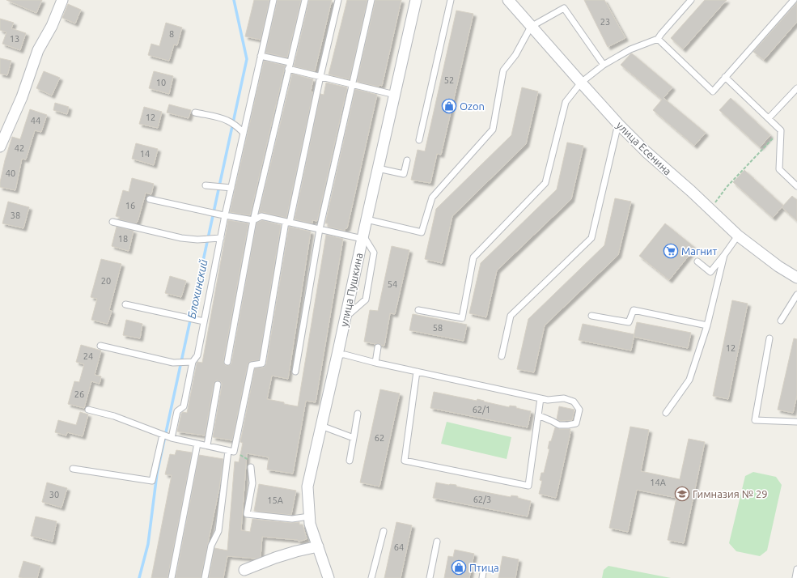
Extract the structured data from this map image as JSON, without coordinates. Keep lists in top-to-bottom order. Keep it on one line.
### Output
{"streets":{"street":["улица Есенина","улица Пушкина"]},"water":["Блохинский"],"places":{"shop":["Ozon","Птица"],"supermarket":["Магнит"],"school or university":["Гимназия № 29"]},"house_numbers":["23","8","13","52","10","12","44","42","14","40","16","38","18","20","54","58","12","24","26","62/1","62","14А","30","62/3","15А","64"]}
